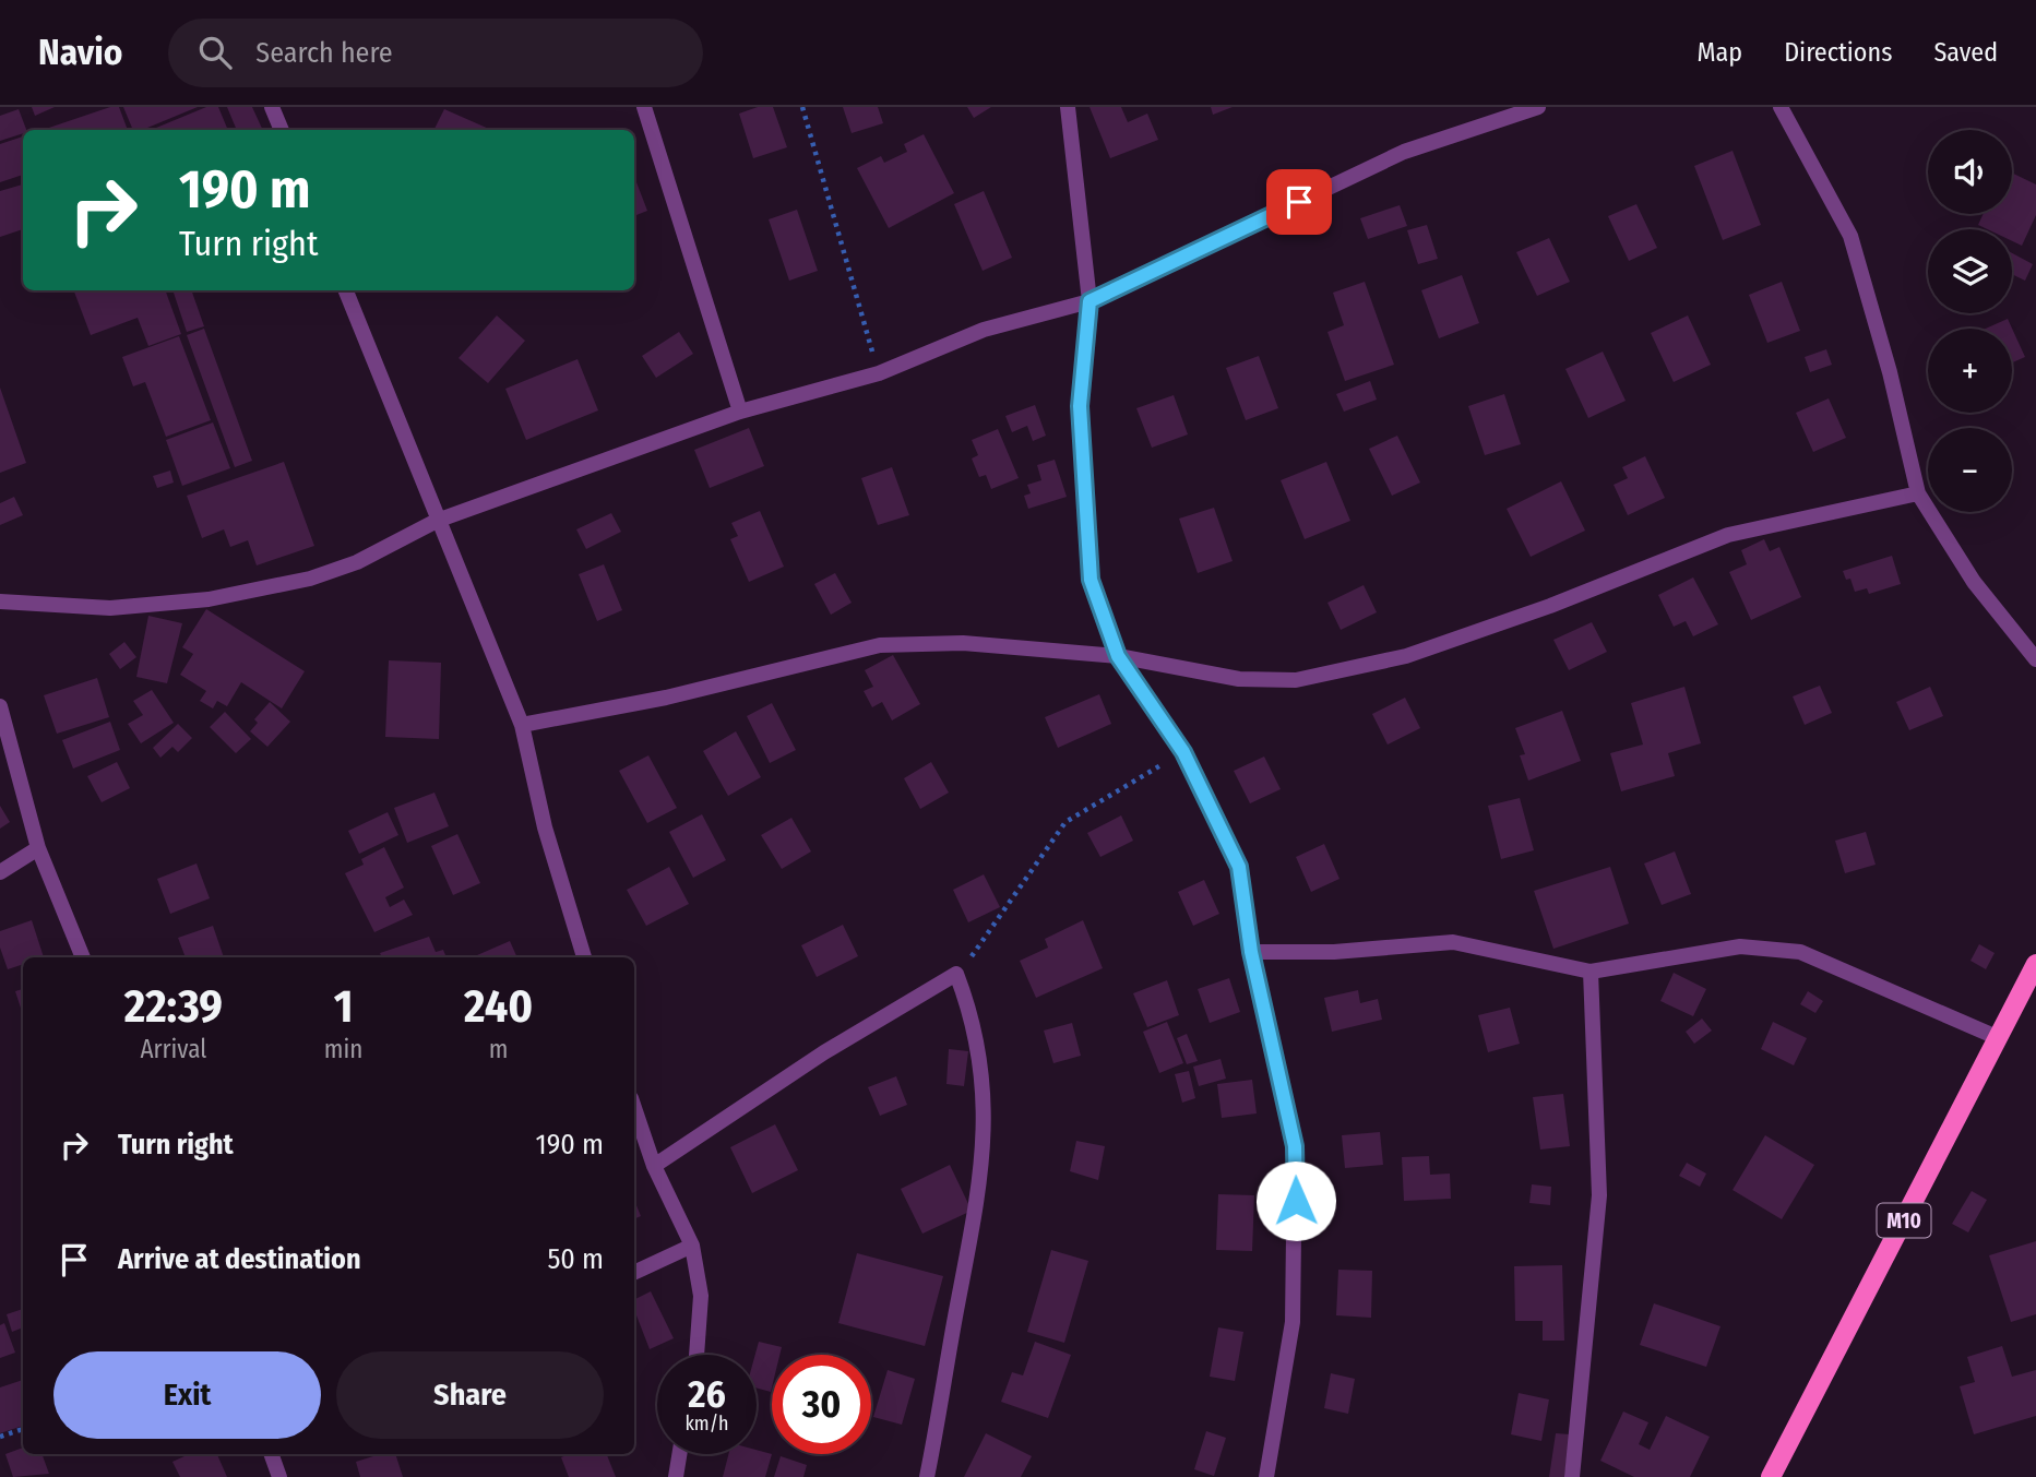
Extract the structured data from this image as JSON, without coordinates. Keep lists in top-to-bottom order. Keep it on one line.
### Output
{"streets":{"main road":["M10"]},"page":{"header":"Navio","search":"Search here","nav":["Map","Directions","Saved"],"map_buttons":["+","−"],"turn":["190 m","Turn right"],"eta":["22:39","Arrival","1","min","240","m"],"list":[{"name":"Turn right","value":"190 m"},{"name":"Arrive at destination","value":"50 m"}],"buttons":["Exit","Share"],"speed":"26 km/h","limit":"30"}}
